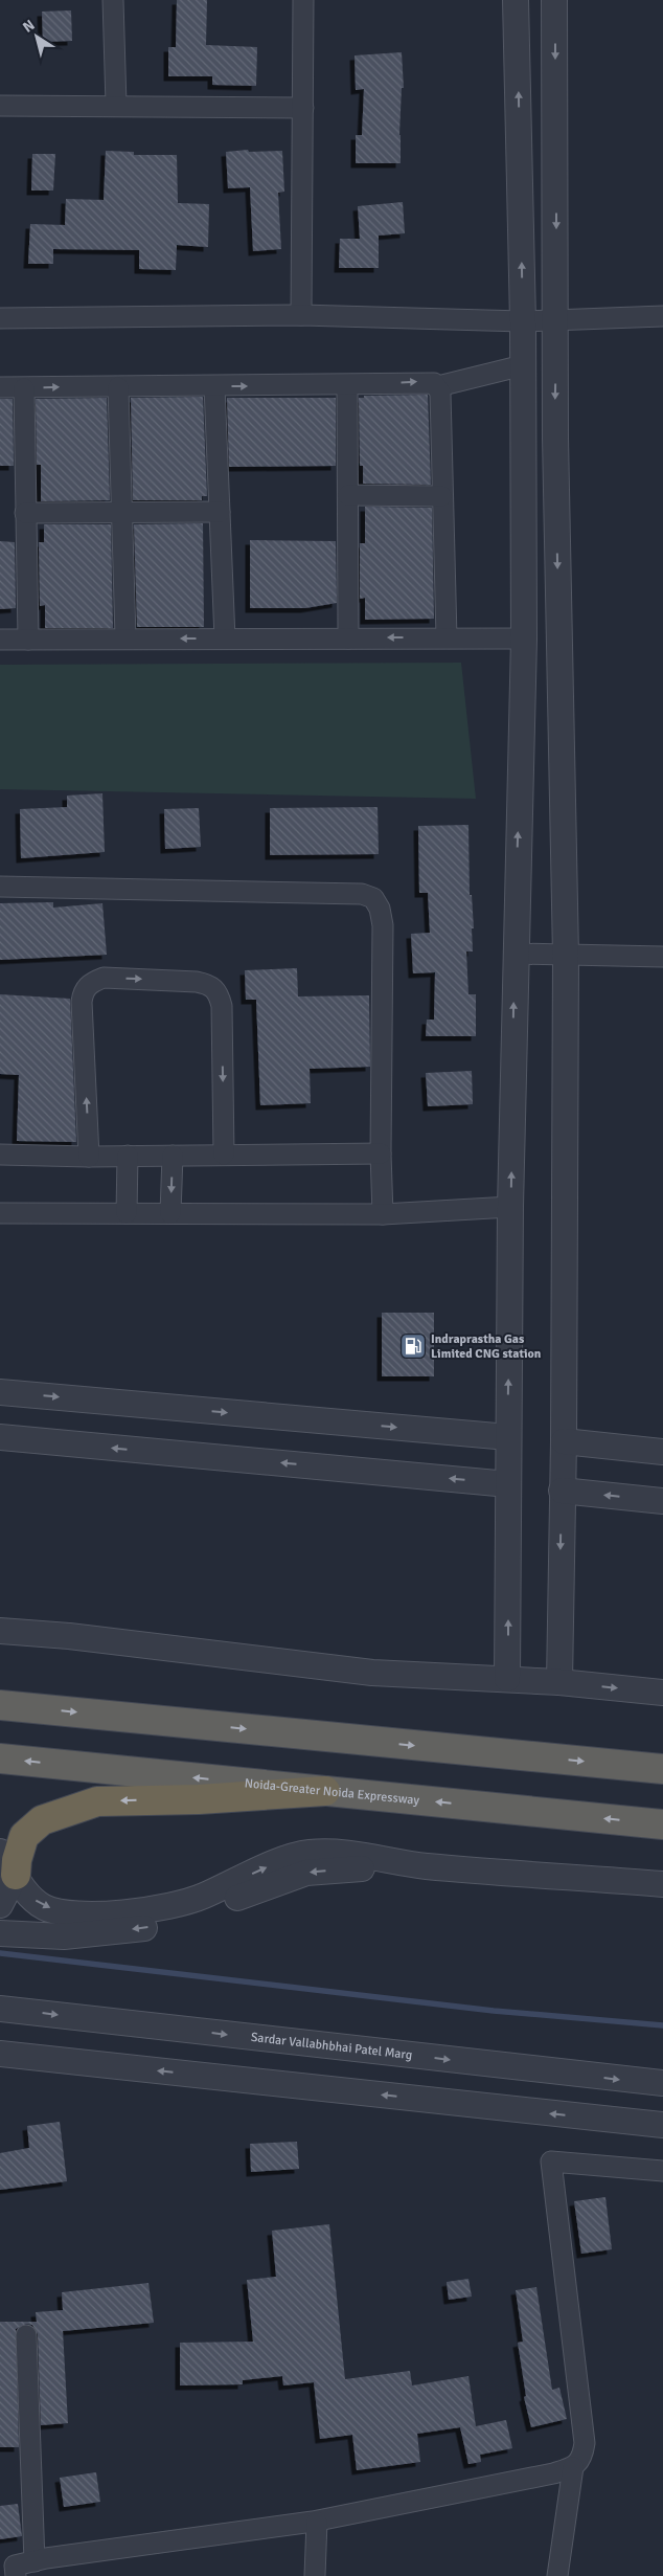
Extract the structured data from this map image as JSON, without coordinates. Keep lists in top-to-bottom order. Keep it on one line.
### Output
{"streets":{"highway":["Noida-Greater Noida Expressway"],"street":["Sardar Vallabhbhai Patel Marg"]},"places":{"fuel station":["Indraprastha Gas Limited CNG station"]},"north":"top left"}
